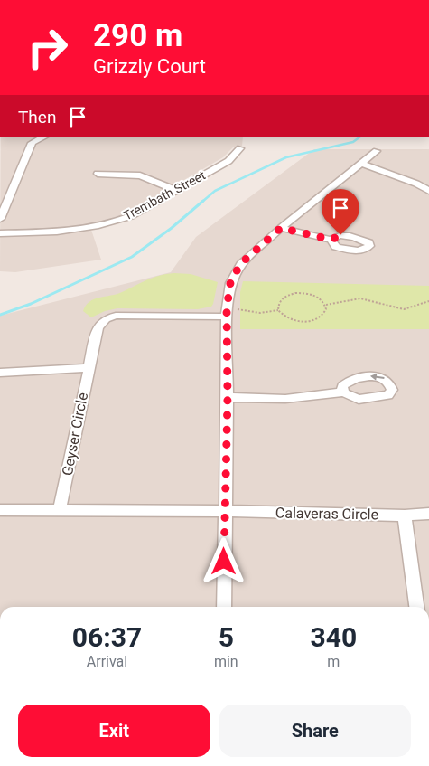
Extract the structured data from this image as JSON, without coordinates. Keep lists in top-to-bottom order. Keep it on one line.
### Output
{"streets":{"street":["Trembath Street","Geyser Circle","Calaveras Circle"]},"page":{"turn":["290 m","Grizzly Court"],"then":"Then","eta":["06:37","Arrival","5","min","340","m"],"buttons":["Exit","Share"]}}
